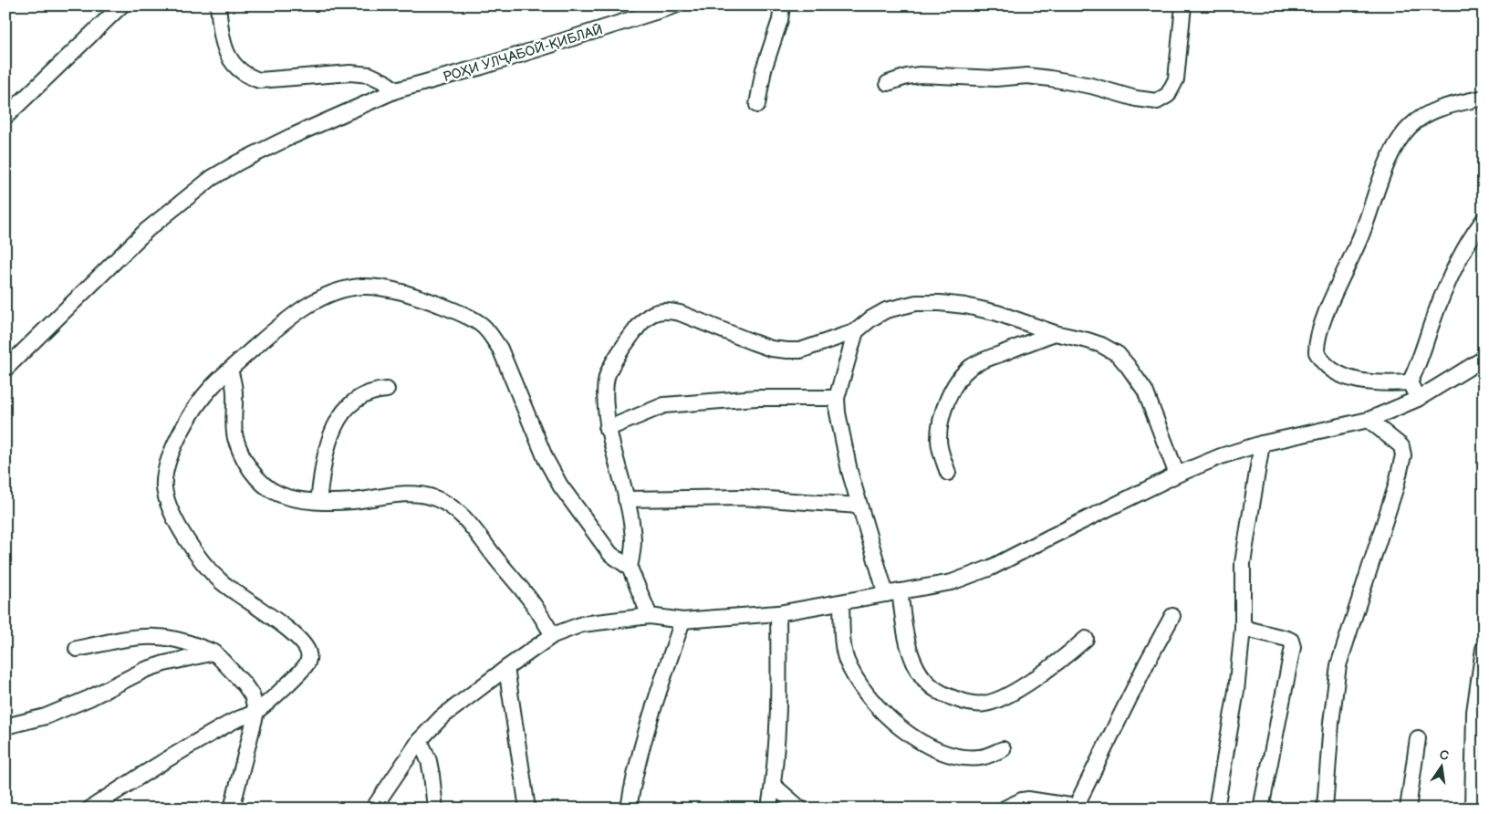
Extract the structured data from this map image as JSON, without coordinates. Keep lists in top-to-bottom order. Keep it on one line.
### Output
{"streets":{"street":["РОҲИ УЛҶАБОЙ-ҚИБЛАӢ"]},"north":"top"}
